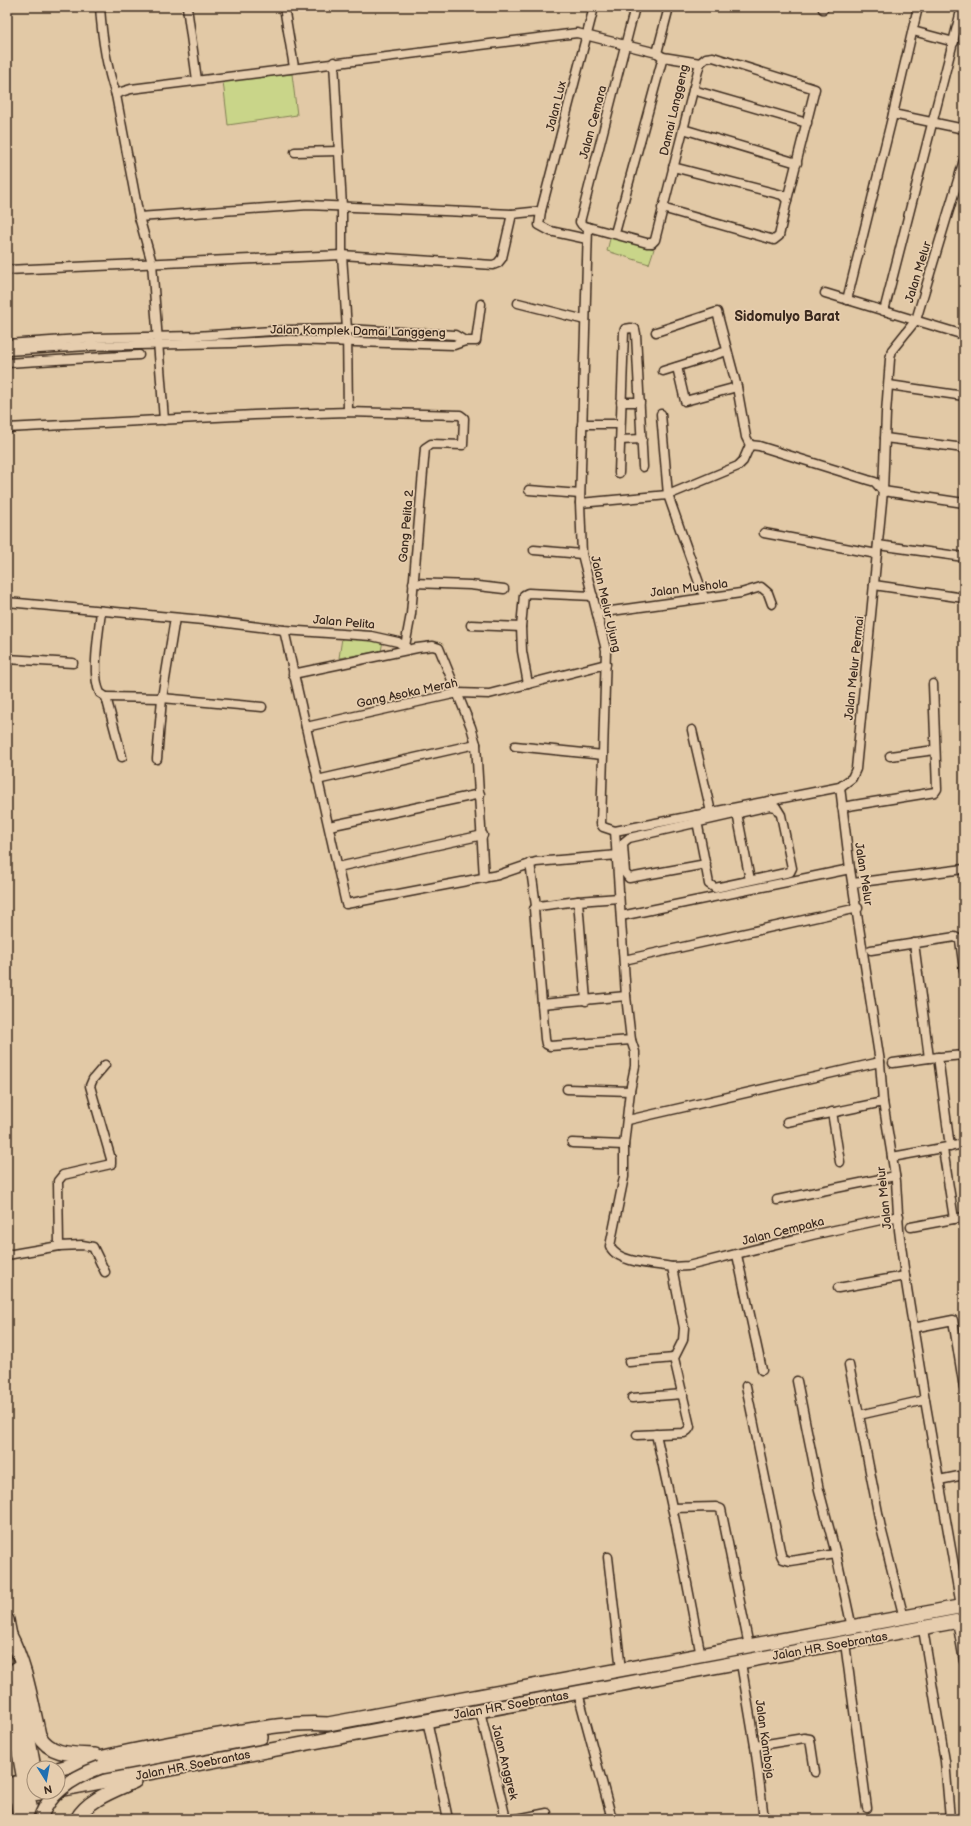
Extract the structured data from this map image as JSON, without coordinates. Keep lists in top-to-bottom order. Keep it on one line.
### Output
{"streets":{"main road":["Jalan HR. Soebrantas"],"street":["Jalan Lux","Damai Langgeng","Jalan Cemara","Jalan Melur","Jalan Komplek Damai Langgeng","Gang Pelita 2","Jalan Mushola","Jalan Melur Ujung","Jalan Pelita","Jalan Melur Permai","Gang Asoka Merah","Jalan Cempaka","Jalan Kamboja","Jalan Anggrek"]},"crossings":[["Damai Langgeng","Jalan Cemara"],["Jalan Cemara","Jalan Melur Ujung"],["Jalan Melur","Jalan Melur Permai"],["Jalan Melur","Jalan Cempaka"],["Jalan Melur","Jalan HR. Soebrantas"],["Gang Pelita 2","Jalan Pelita"],["Jalan Mushola","Jalan Melur Ujung"],["Jalan Melur Ujung","Gang Asoka Merah"],["Jalan Melur Ujung","Jalan Cempaka"],["Jalan Pelita","Gang Asoka Merah"],["Jalan HR. Soebrantas","Jalan Kamboja"],["Jalan HR. Soebrantas","Jalan Anggrek"]],"districts":["Sidomulyo Barat"],"north":"bottom"}
